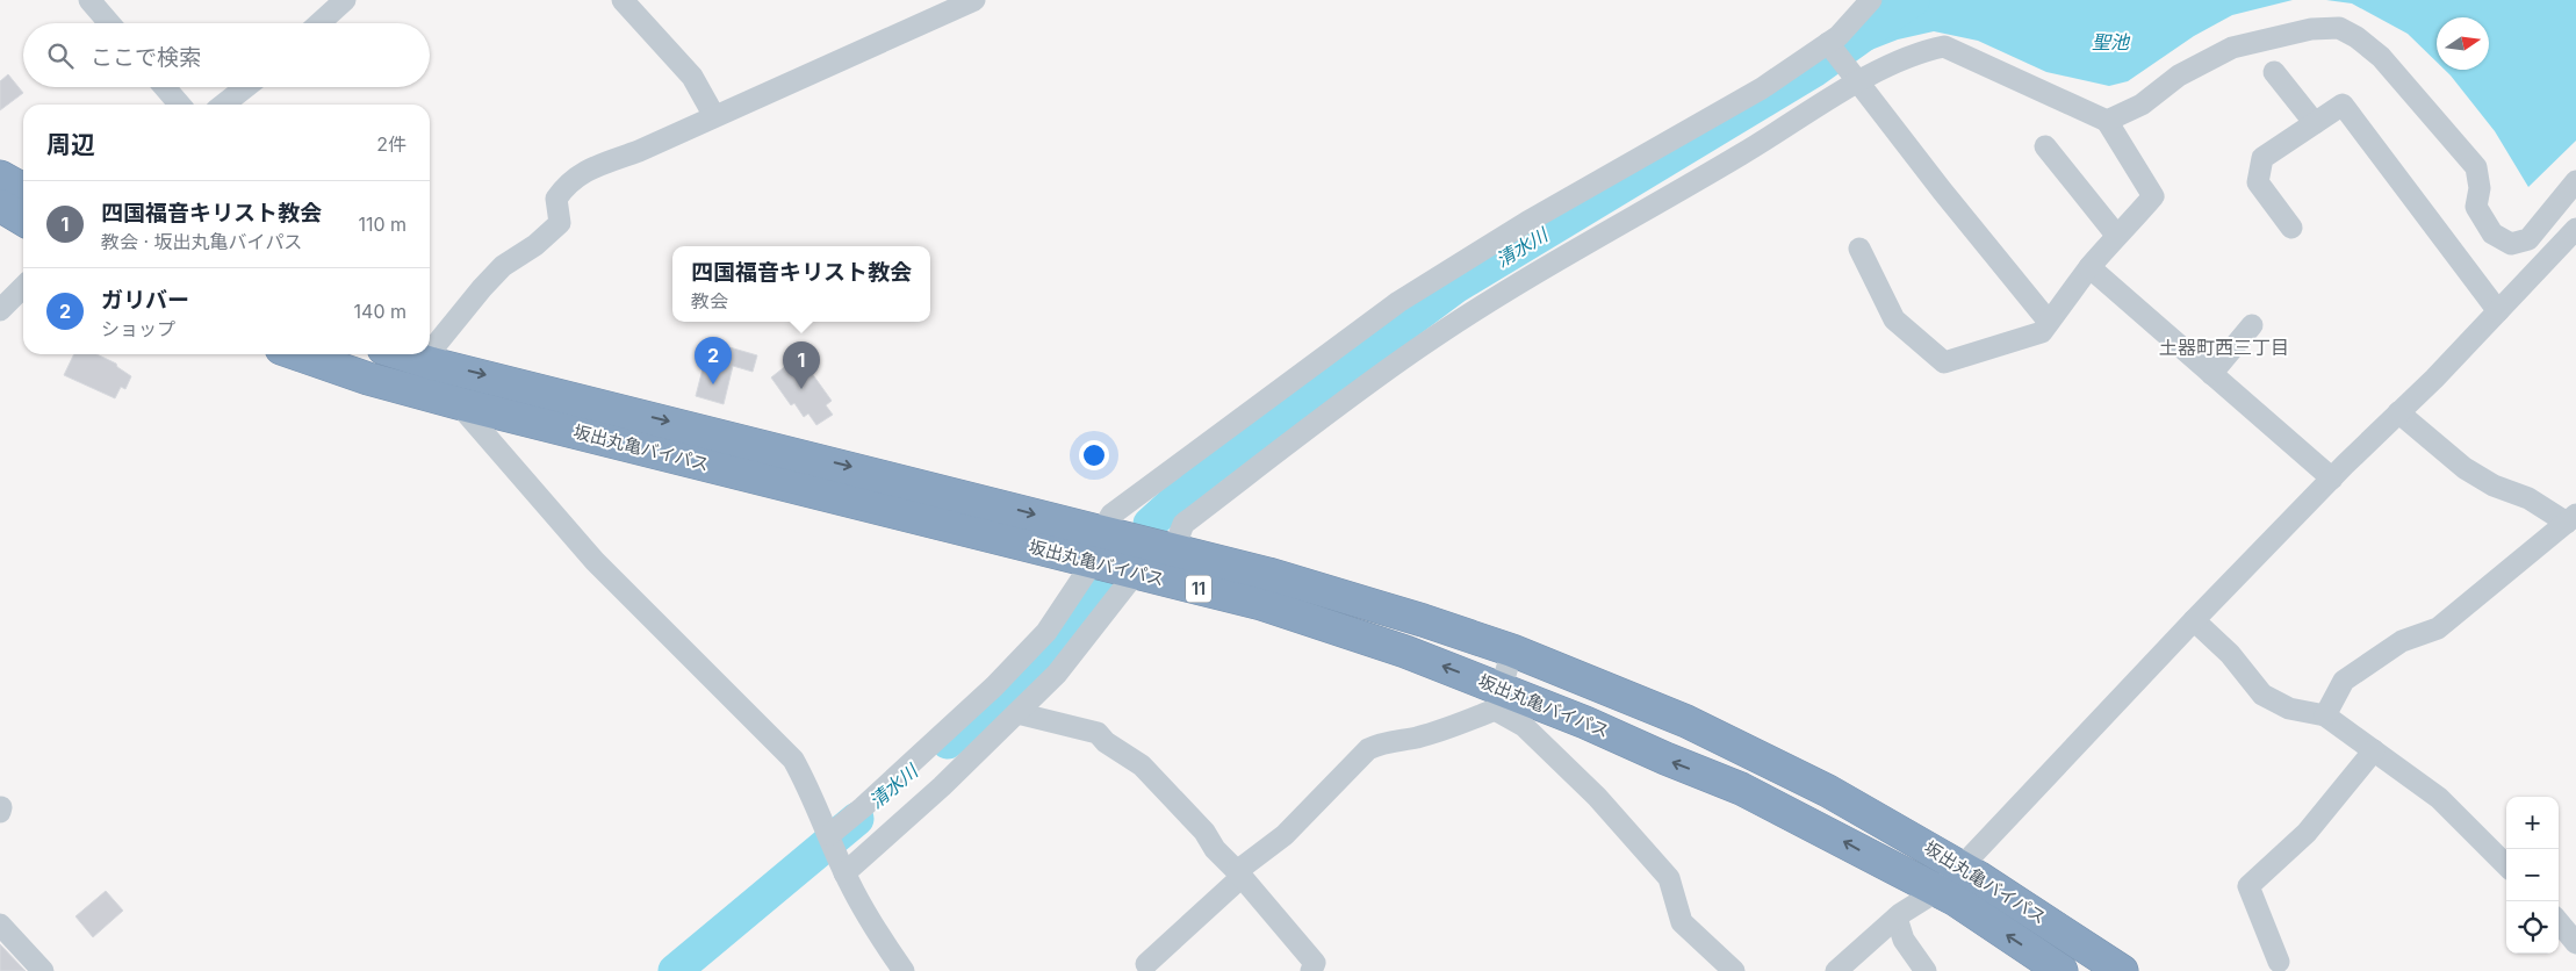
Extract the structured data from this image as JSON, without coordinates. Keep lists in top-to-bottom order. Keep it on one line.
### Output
{"streets":{"highway":["坂出丸亀バイパス","11"]},"districts":["土器町西三丁目"],"water":["聖池","清水川"],"north":"right","page":{"search":"ここで検索","heading":["周辺","2件"],"list":[{"mark":"1","name":"四国福音キリスト教会","note":"教会 · 坂出丸亀バイパス","value":"110 m"},{"mark":"2","name":"ガリバー","note":"ショップ","value":"140 m"}],"popup":["四国福音キリスト教会","教会"],"pins":["2","1"],"map_buttons":["+","−"]}}
